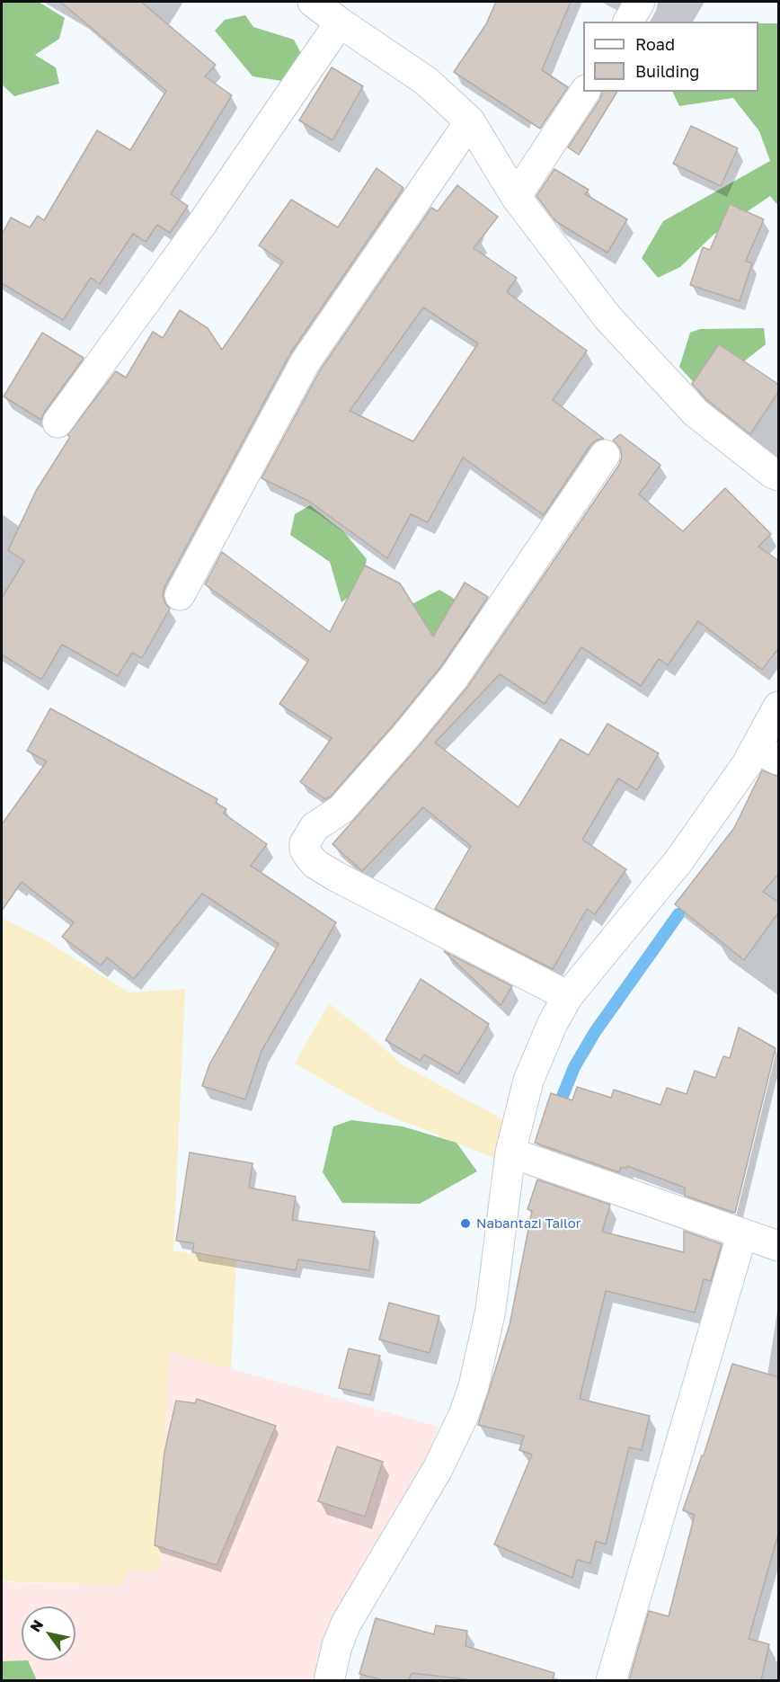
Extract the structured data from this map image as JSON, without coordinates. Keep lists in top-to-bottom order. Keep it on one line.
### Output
{"places":["Nabantazi Tailor"],"legend":["Road","Building"],"north":"top left"}
